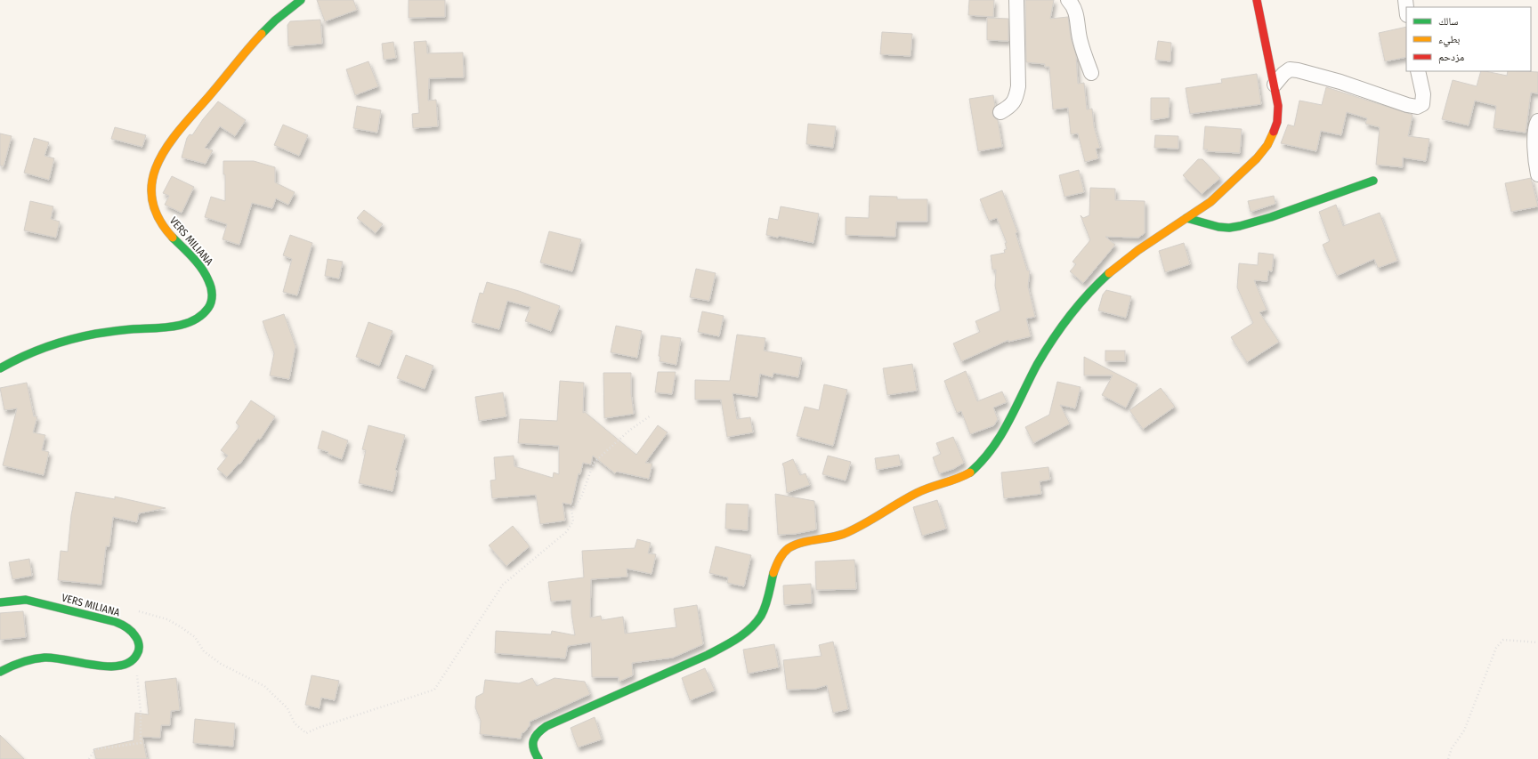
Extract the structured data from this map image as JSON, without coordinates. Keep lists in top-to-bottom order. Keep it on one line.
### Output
{"streets":{"main road":["VERS MILIANA"]},"legend":["سالك","بطيء","مزدحم"]}
